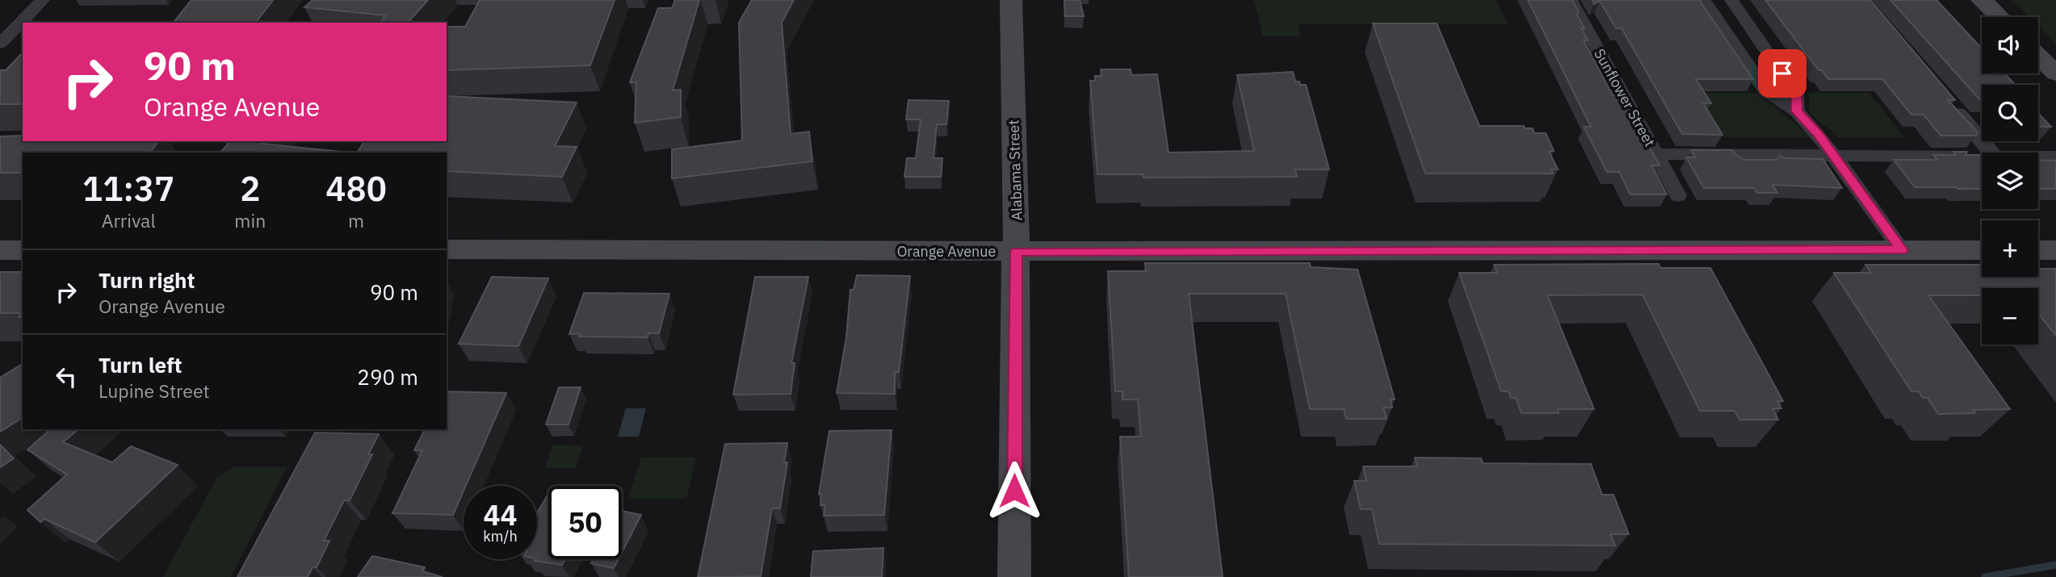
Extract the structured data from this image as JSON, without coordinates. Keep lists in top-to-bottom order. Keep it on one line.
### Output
{"streets":{"street":["Sunflower Street","Alabama Street","Orange Avenue"]},"crossings":[["Alabama Street","Orange Avenue"]],"page":{"map_buttons":["+","−"],"turn":["90 m","Orange Avenue"],"eta":["11:37","Arrival","2","min","480","m"],"list":[{"name":"Turn right","note":"Orange Avenue","value":"90 m"},{"name":"Turn left","note":"Lupine Street","value":"290 m"}],"speed":"44 km/h","limit":"50"}}
